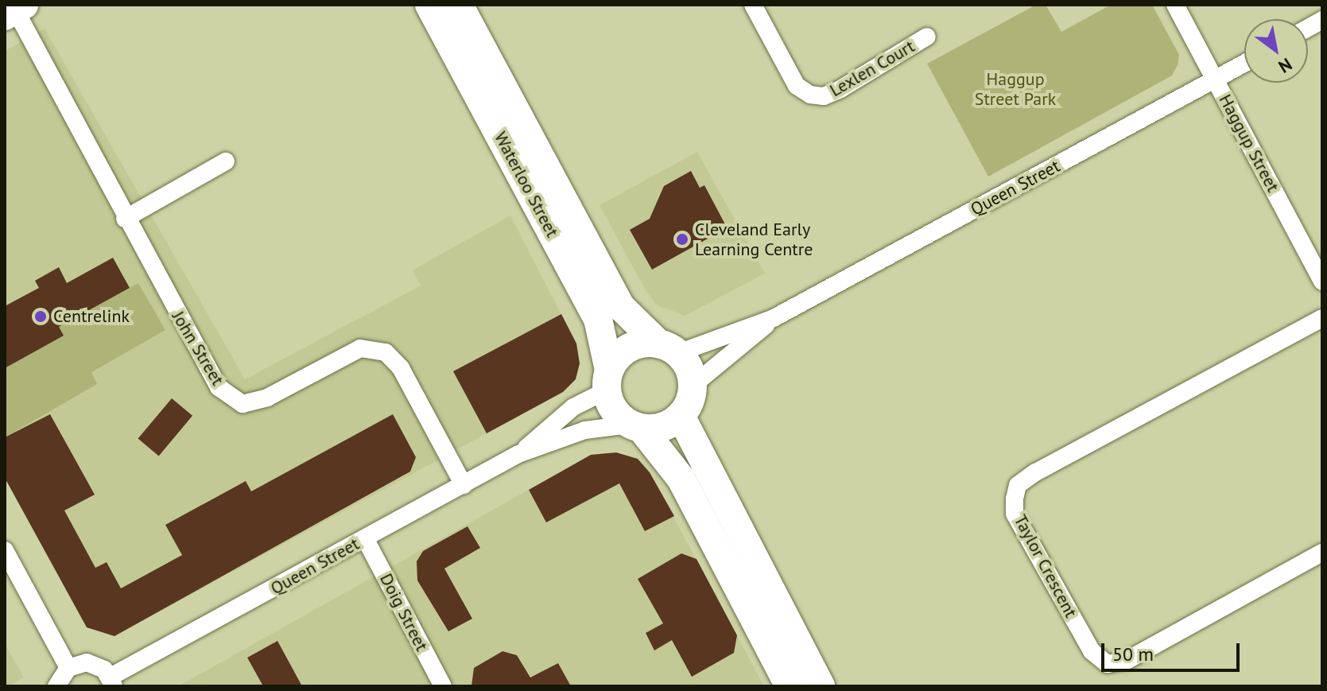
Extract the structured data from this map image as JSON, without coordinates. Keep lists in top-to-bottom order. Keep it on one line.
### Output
{"streets":{"highway":["Waterloo Street"],"street":["Lexlen Court","Haggup Street","Queen Street","John Street","Taylor Crescent","Doig Street"]},"crossings":[["Haggup Street","Queen Street"],["Waterloo Street","Queen Street"],["Queen Street","John Street"],["Queen Street","Doig Street"]],"parks":["Haggup Street Park"],"places":["Cleveland Early Learning Centre","Centrelink"],"scale_bar":"50 m","north":"bottom right"}
